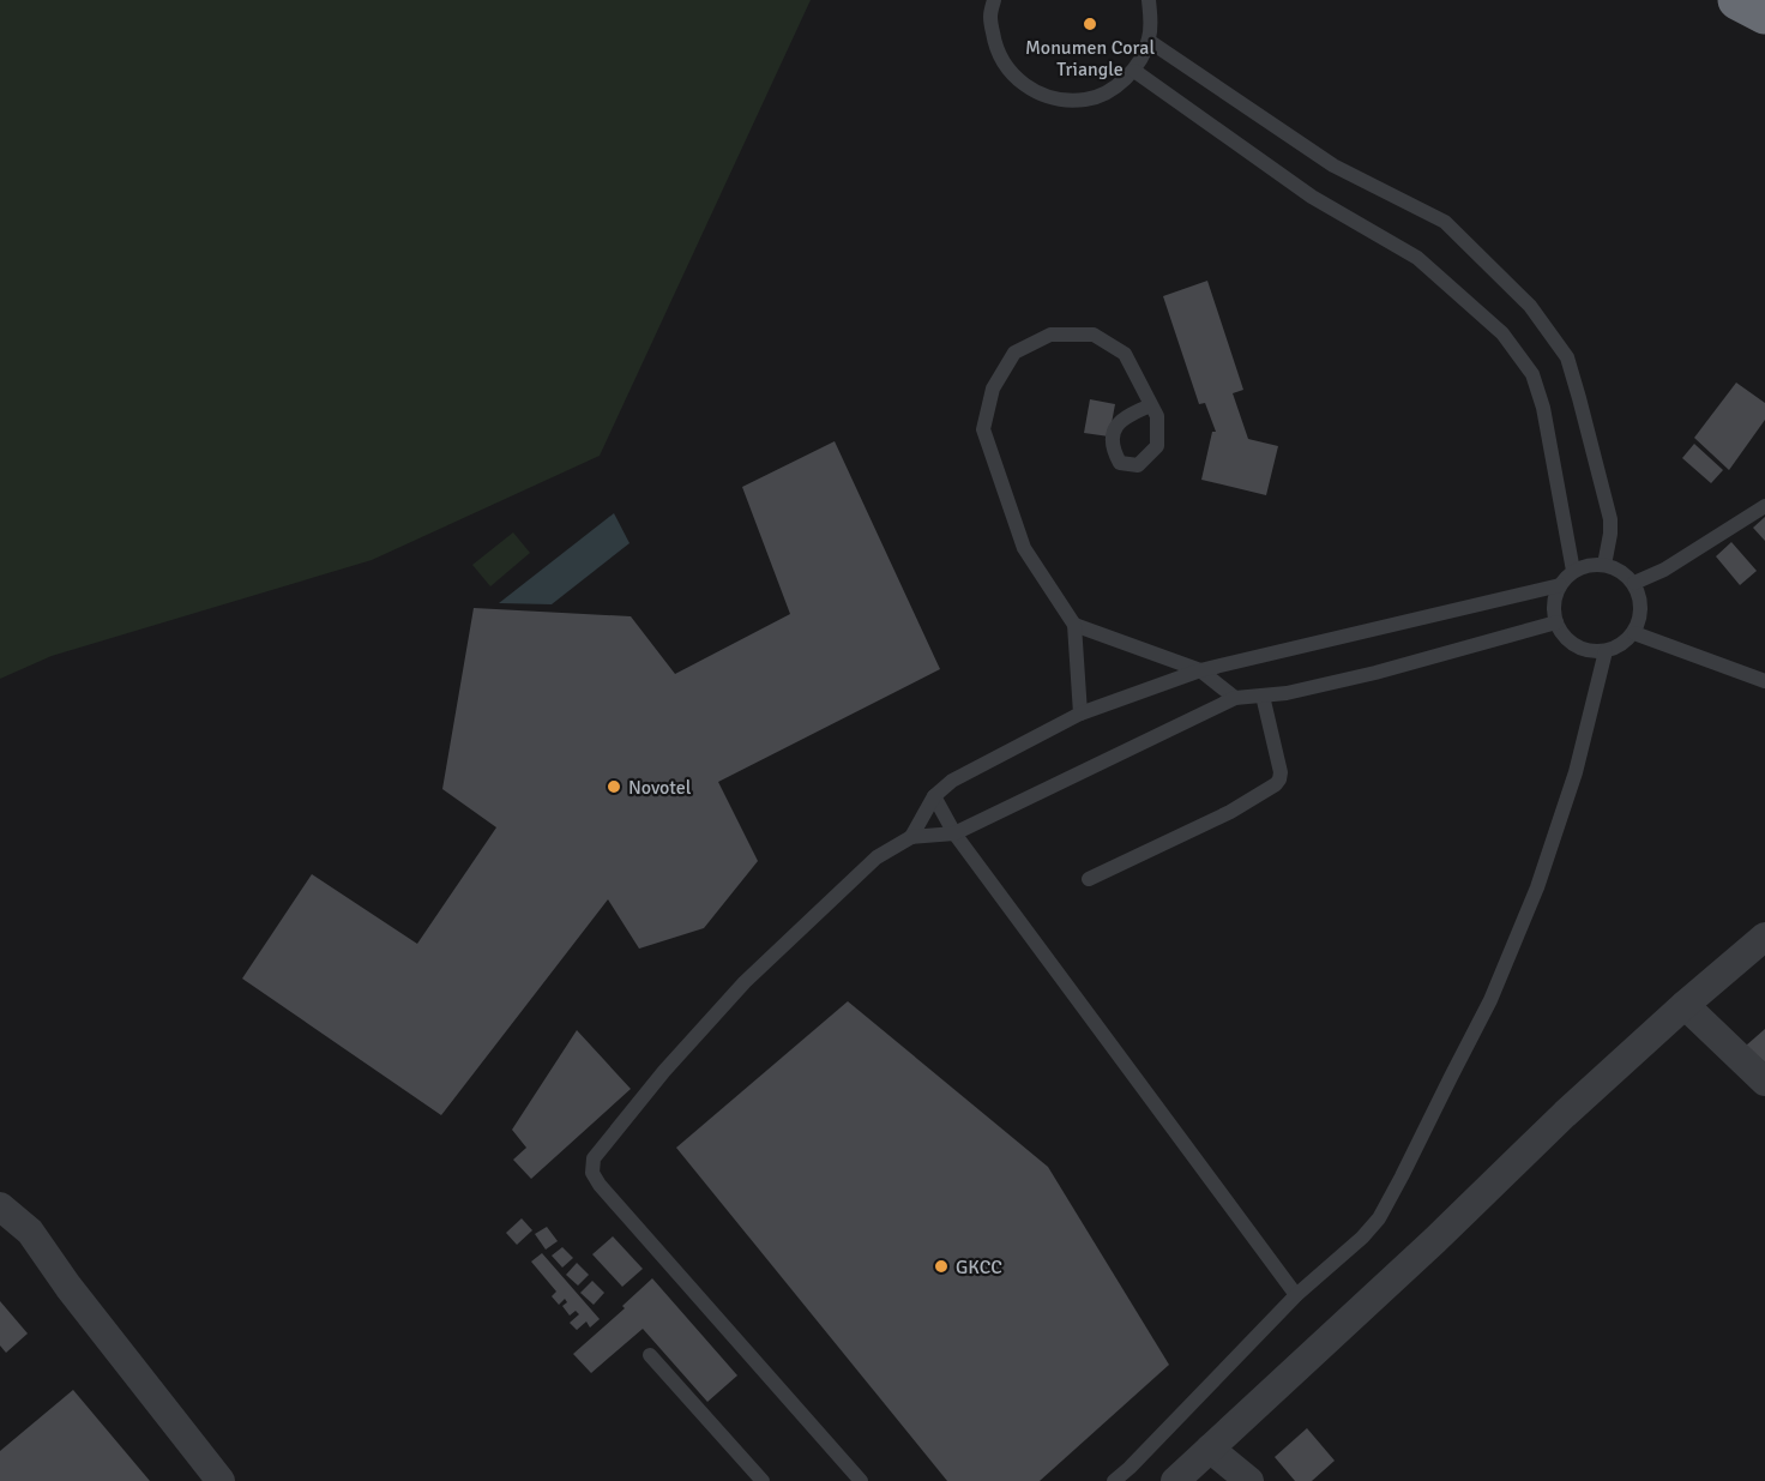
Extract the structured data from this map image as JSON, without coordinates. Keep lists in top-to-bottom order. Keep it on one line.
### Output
{"places":["Monumen Coral Triangle","Novotel","GKCC"]}
